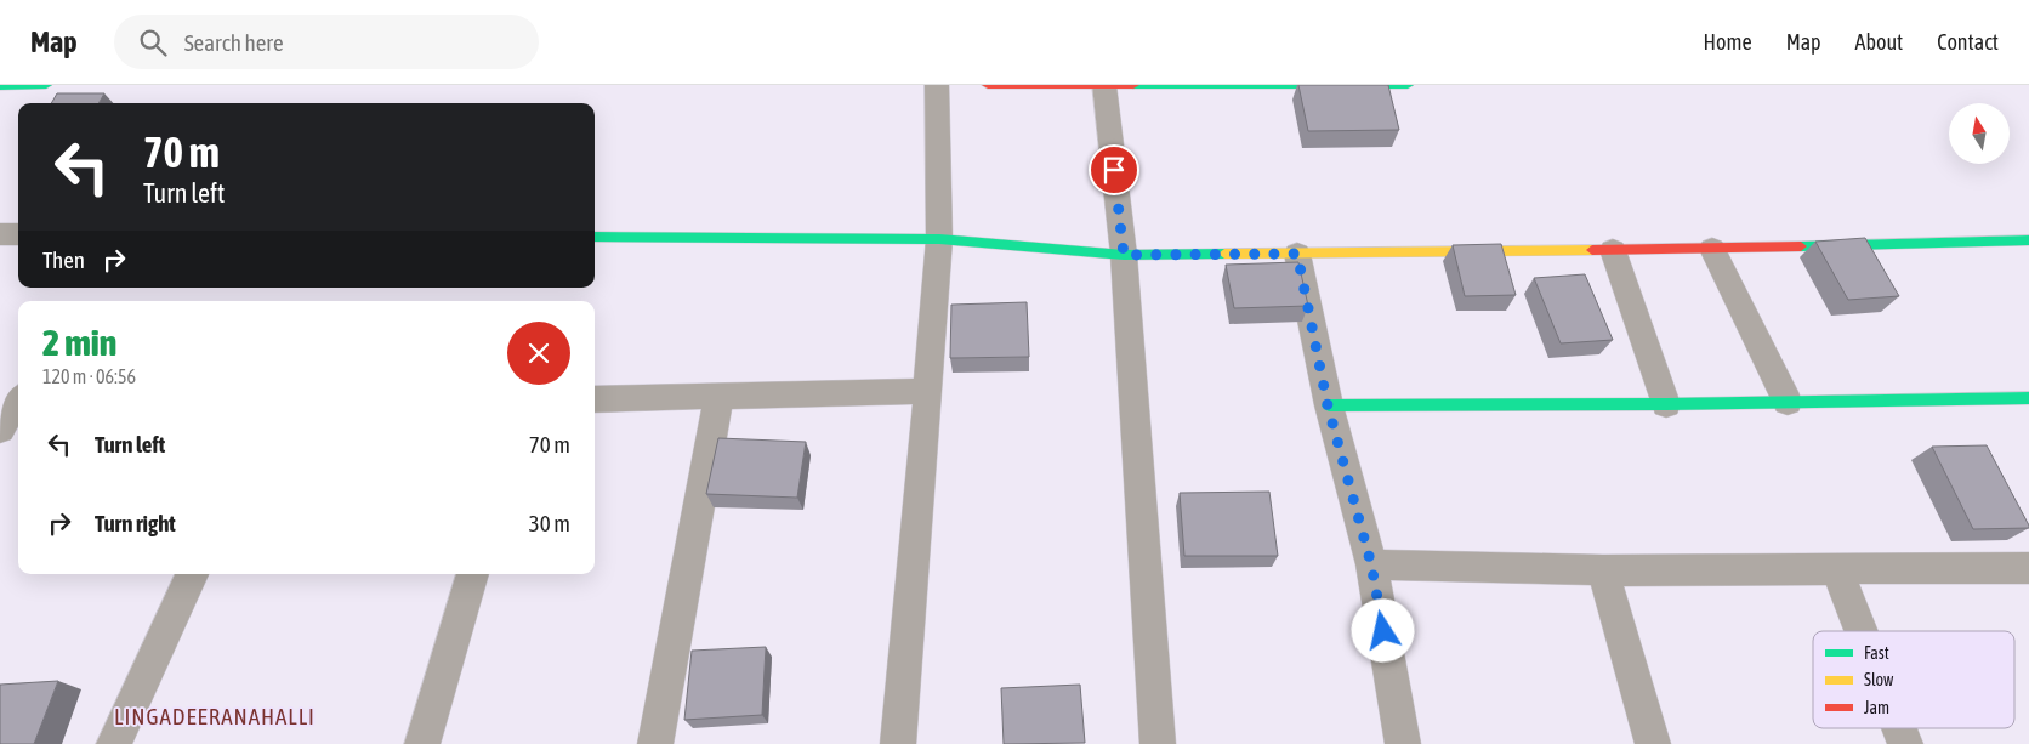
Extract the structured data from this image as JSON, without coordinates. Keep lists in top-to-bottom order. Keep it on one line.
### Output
{"districts":["LINGADEERANAHALLI"],"legend":["Fast","Slow","Jam"],"north":"top","page":{"header":"Map","search":"Search here","nav":["Home","Map","About","Contact"],"turn":["70 m","Turn left"],"then":"Then","heading":["2 min","120 m · 06:56"],"list":[{"name":"Turn left","value":"70 m"},{"name":"Turn right","value":"30 m"}]}}
